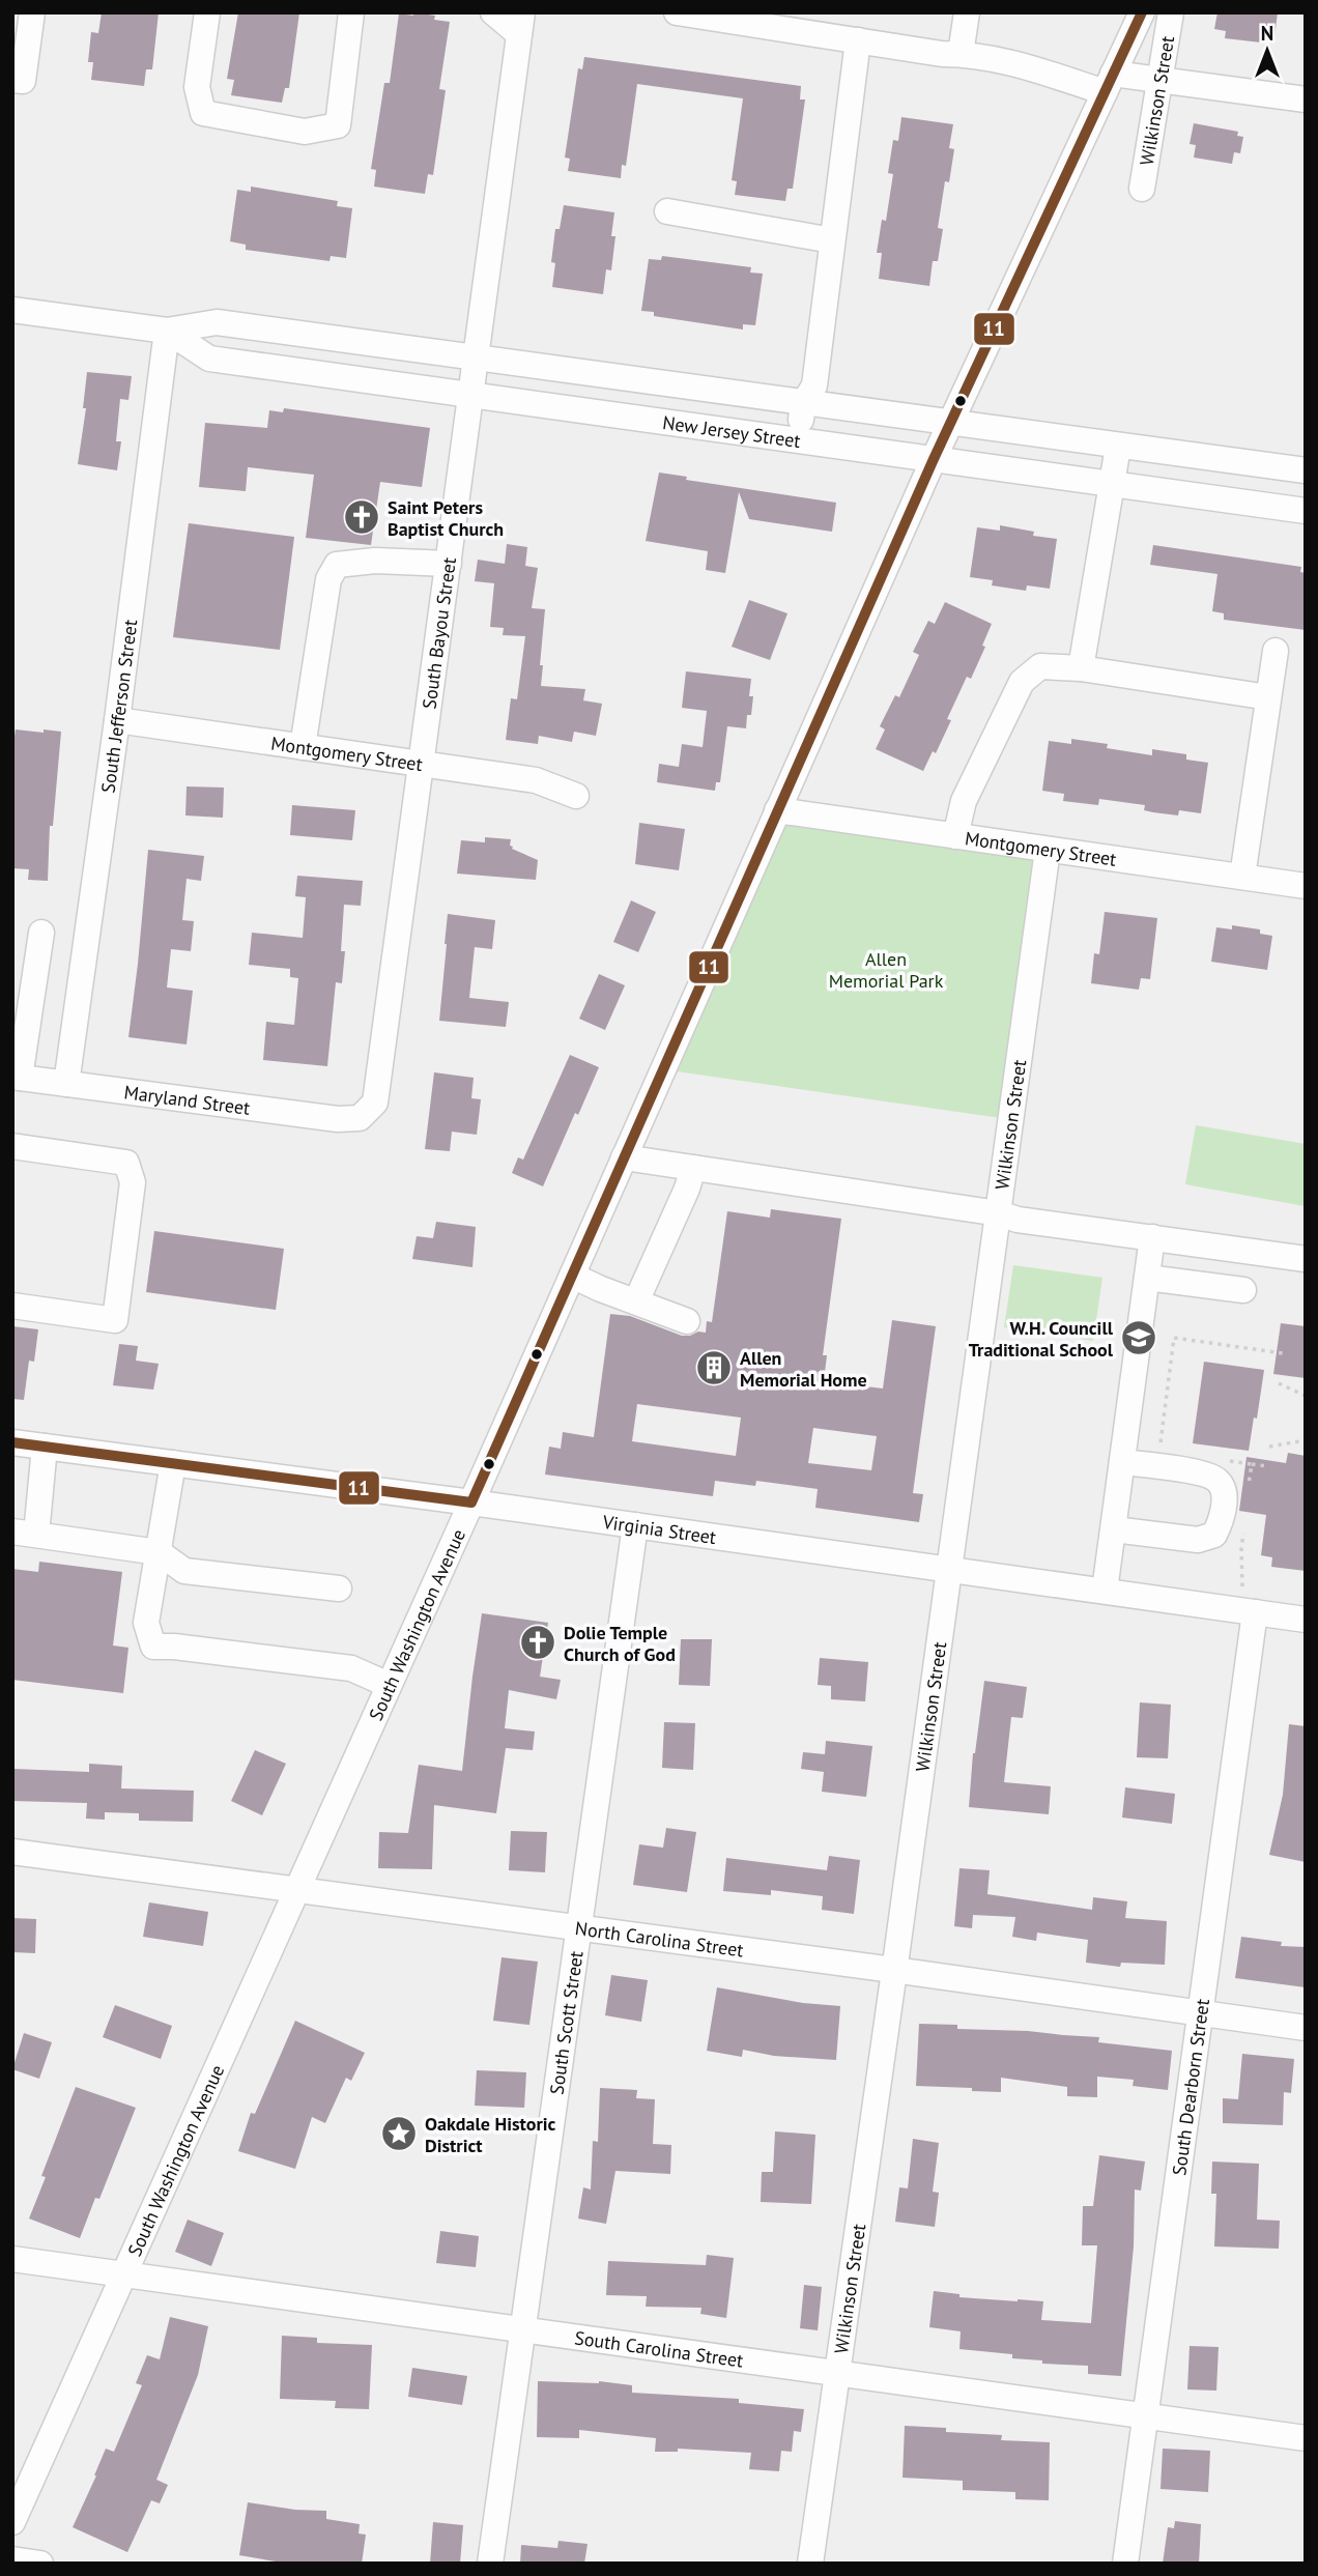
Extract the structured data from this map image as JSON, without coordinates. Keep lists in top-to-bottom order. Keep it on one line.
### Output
{"streets":{"street":["Wilkinson Street","New Jersey Street","South Bayou Street","South Jefferson Street","Montgomery Street","Maryland Street","Virginia Street","South Washington Avenue","North Carolina Street","South Scott Street","South Dearborn Street","South Carolina Street"]},"crossings":[["Wilkinson Street","Montgomery Street"],["Wilkinson Street","Virginia Street"],["Wilkinson Street","North Carolina Street"],["Wilkinson Street","South Carolina Street"],["New Jersey Street","South Bayou Street"],["New Jersey Street","South Jefferson Street"],["New Jersey Street","South Washington Avenue"],["South Bayou Street","Montgomery Street"],["South Bayou Street","Maryland Street"],["South Jefferson Street","Montgomery Street"],["South Jefferson Street","Maryland Street"],["Montgomery Street","South Washington Avenue"],["Virginia Street","South Washington Avenue"],["Virginia Street","South Scott Street"],["Virginia Street","South Dearborn Street"],["South Washington Avenue","North Carolina Street"],["South Washington Avenue","South Carolina Street"],["North Carolina Street","South Scott Street"],["North Carolina Street","South Dearborn Street"],["South Scott Street","South Carolina Street"],["South Dearborn Street","South Carolina Street"]],"parks":["Allen Memorial Park"],"places":{"church":["Saint Peters Baptist Church","Dolie Temple Church of God"],"school or university":["W.H. Councill Traditional School"],"building":["Allen Memorial Home"],"place":["Oakdale Historic District"]},"lines":["transit line 11"],"north":"top"}
